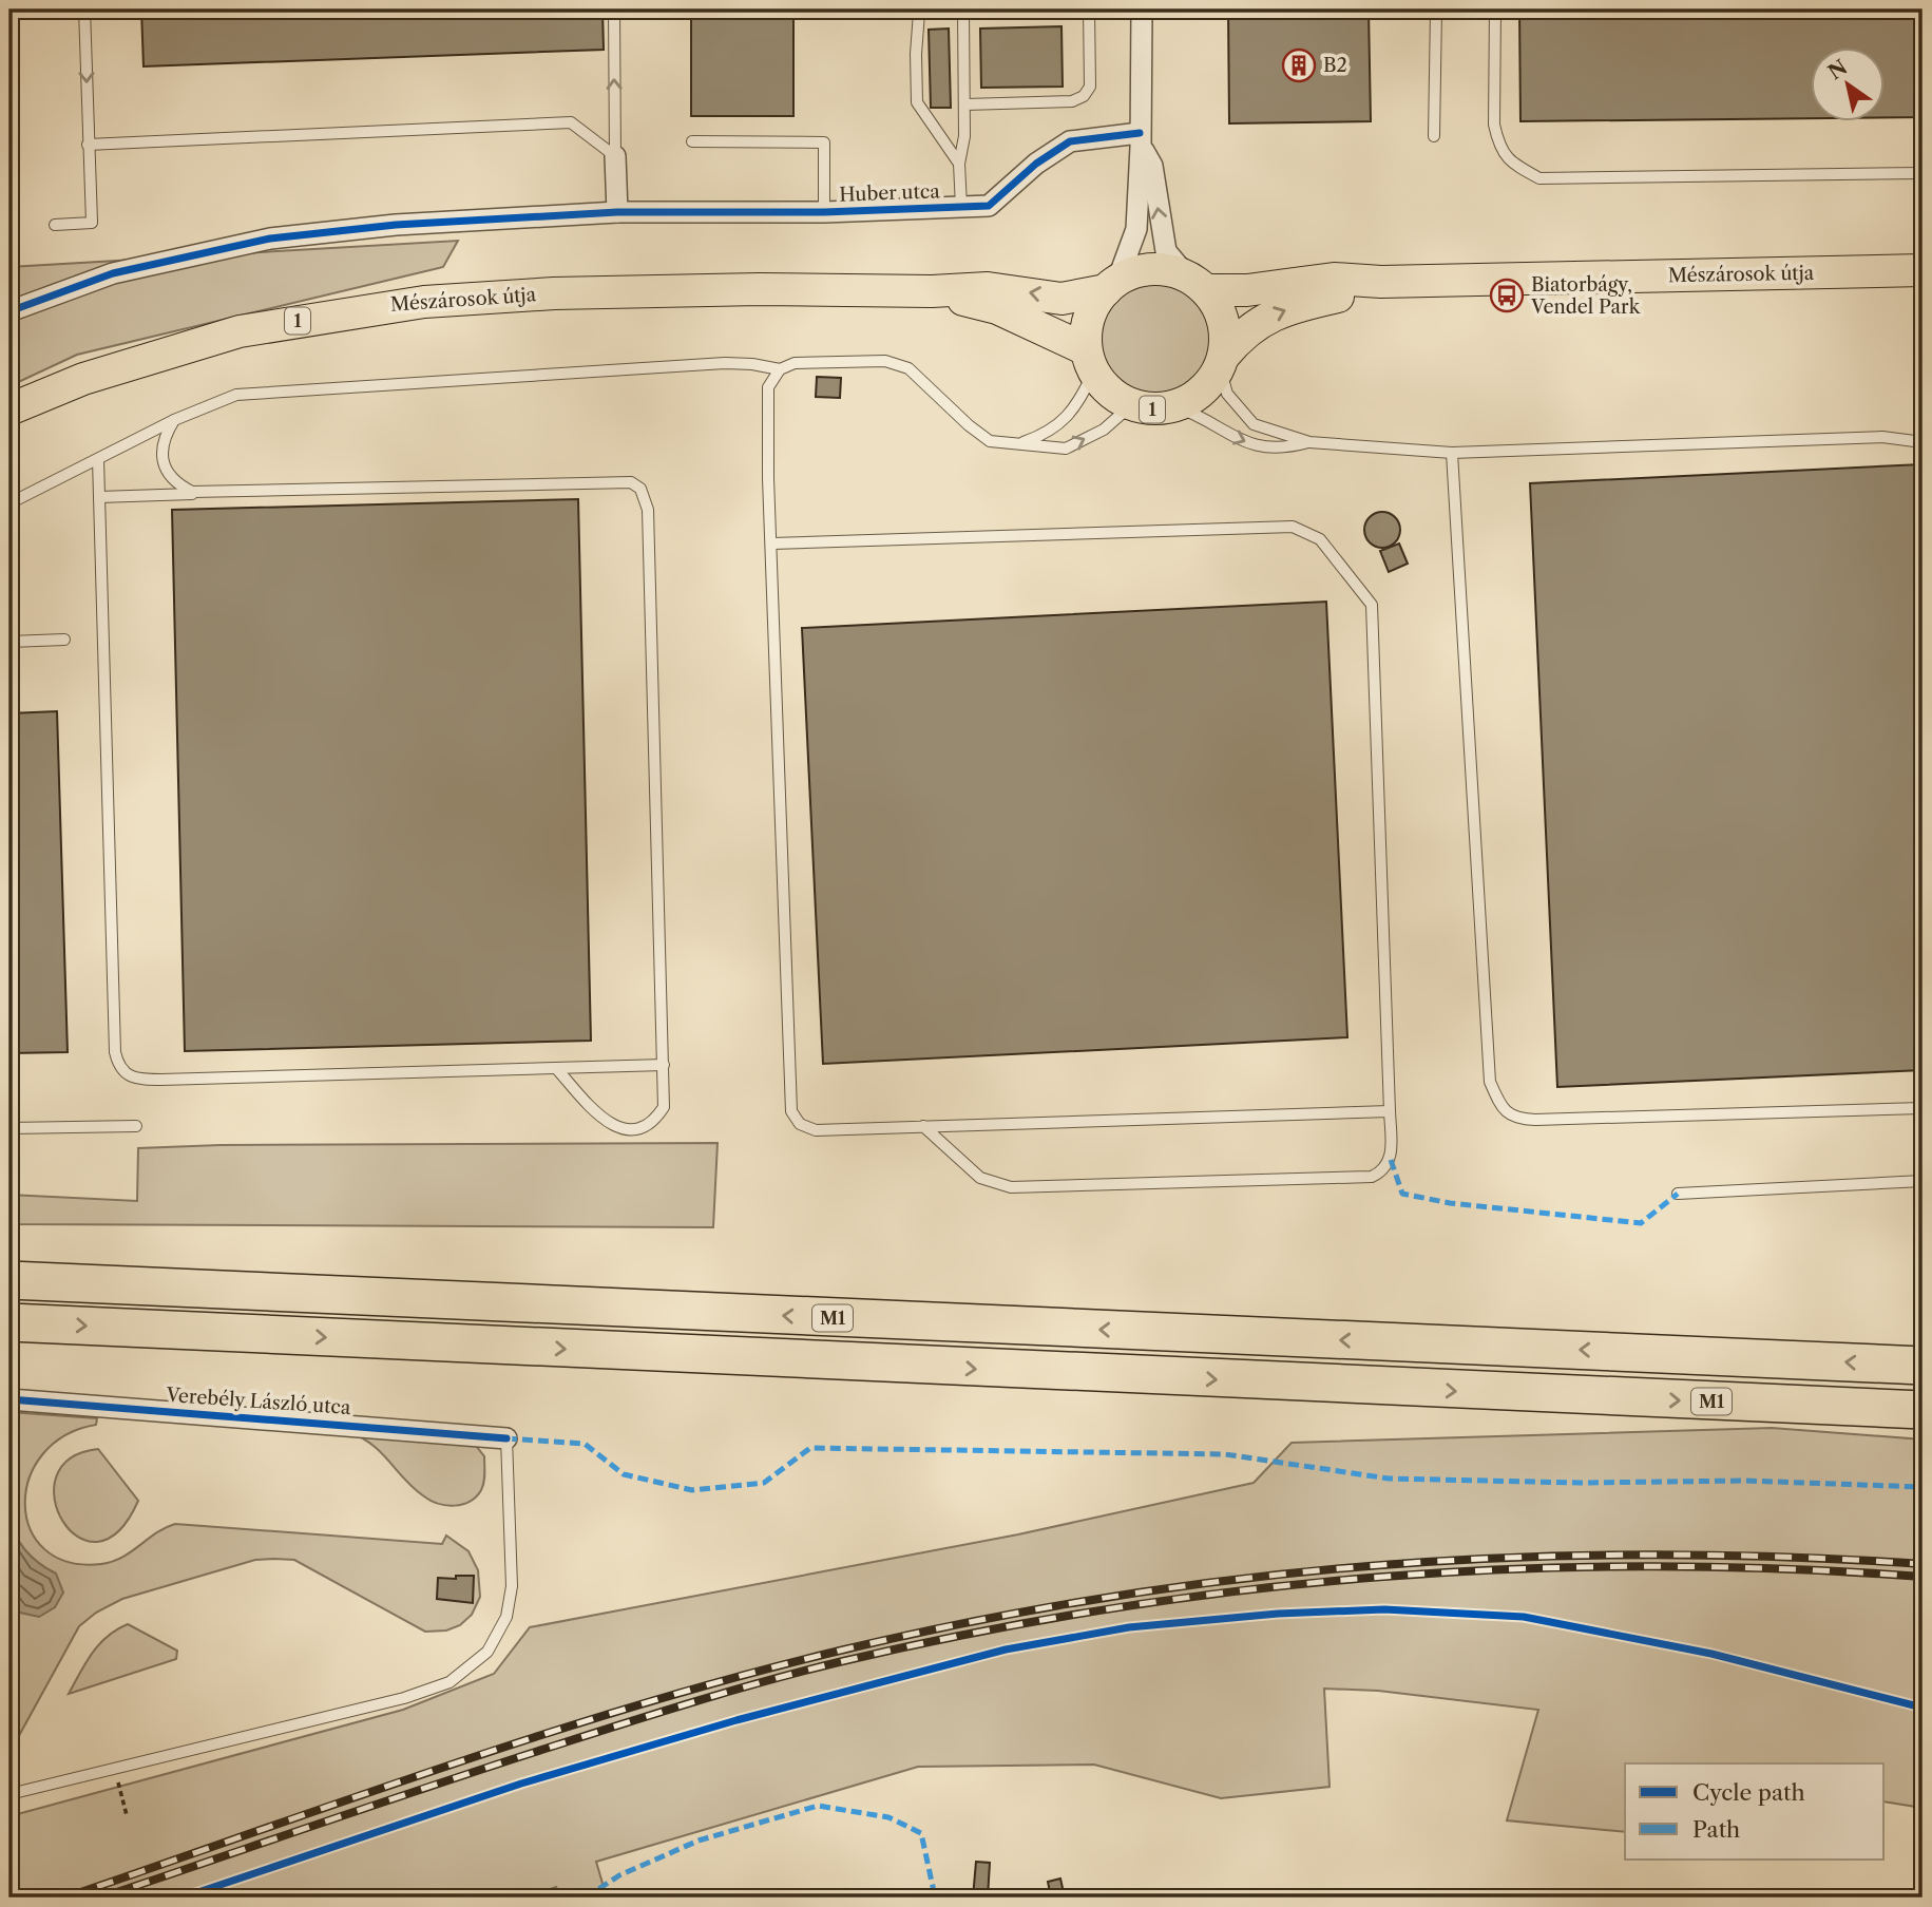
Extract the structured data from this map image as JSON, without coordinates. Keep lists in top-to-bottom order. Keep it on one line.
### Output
{"streets":{"highway":["M1"],"main road":["Mészárosok útja","1"],"street":["Huber utca","Verebély László utca"]},"crossings":[["Mészárosok útja","1"]],"places":{"building":["B2"],"bus stop":["Biatorbágy, Vendel Park"]},"legend":["Cycle path","Path"],"north":"top left"}
